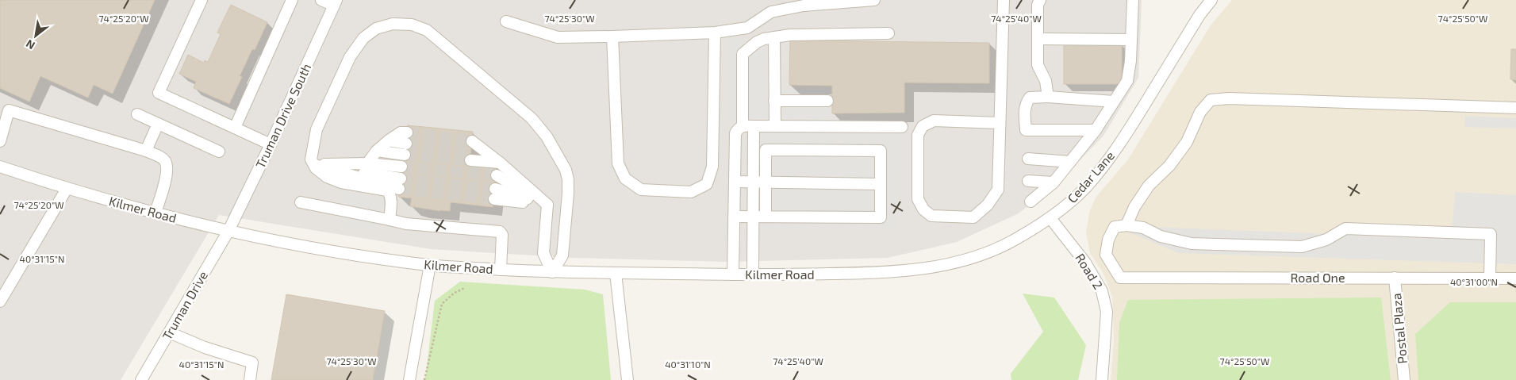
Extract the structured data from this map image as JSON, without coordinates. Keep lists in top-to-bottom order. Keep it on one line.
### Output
{"streets":{"street":["Truman Drive South","Cedar Lane","Kilmer Road","Road 2","Road One","Truman Drive","Postal Plaza"]},"crossings":[["Truman Drive South","Kilmer Road"],["Truman Drive South","Truman Drive"],["Cedar Lane","Kilmer Road"],["Cedar Lane","Road 2"],["Kilmer Road","Truman Drive"],["Road One","Postal Plaza"]],"north":"bottom left","coordinates":["74°25'50\"W","74°25'20\"W","74°25'30\"W","74°25'40\"W","40°31'15\"N","40°31'00\"N","40°31'10\"N"]}
